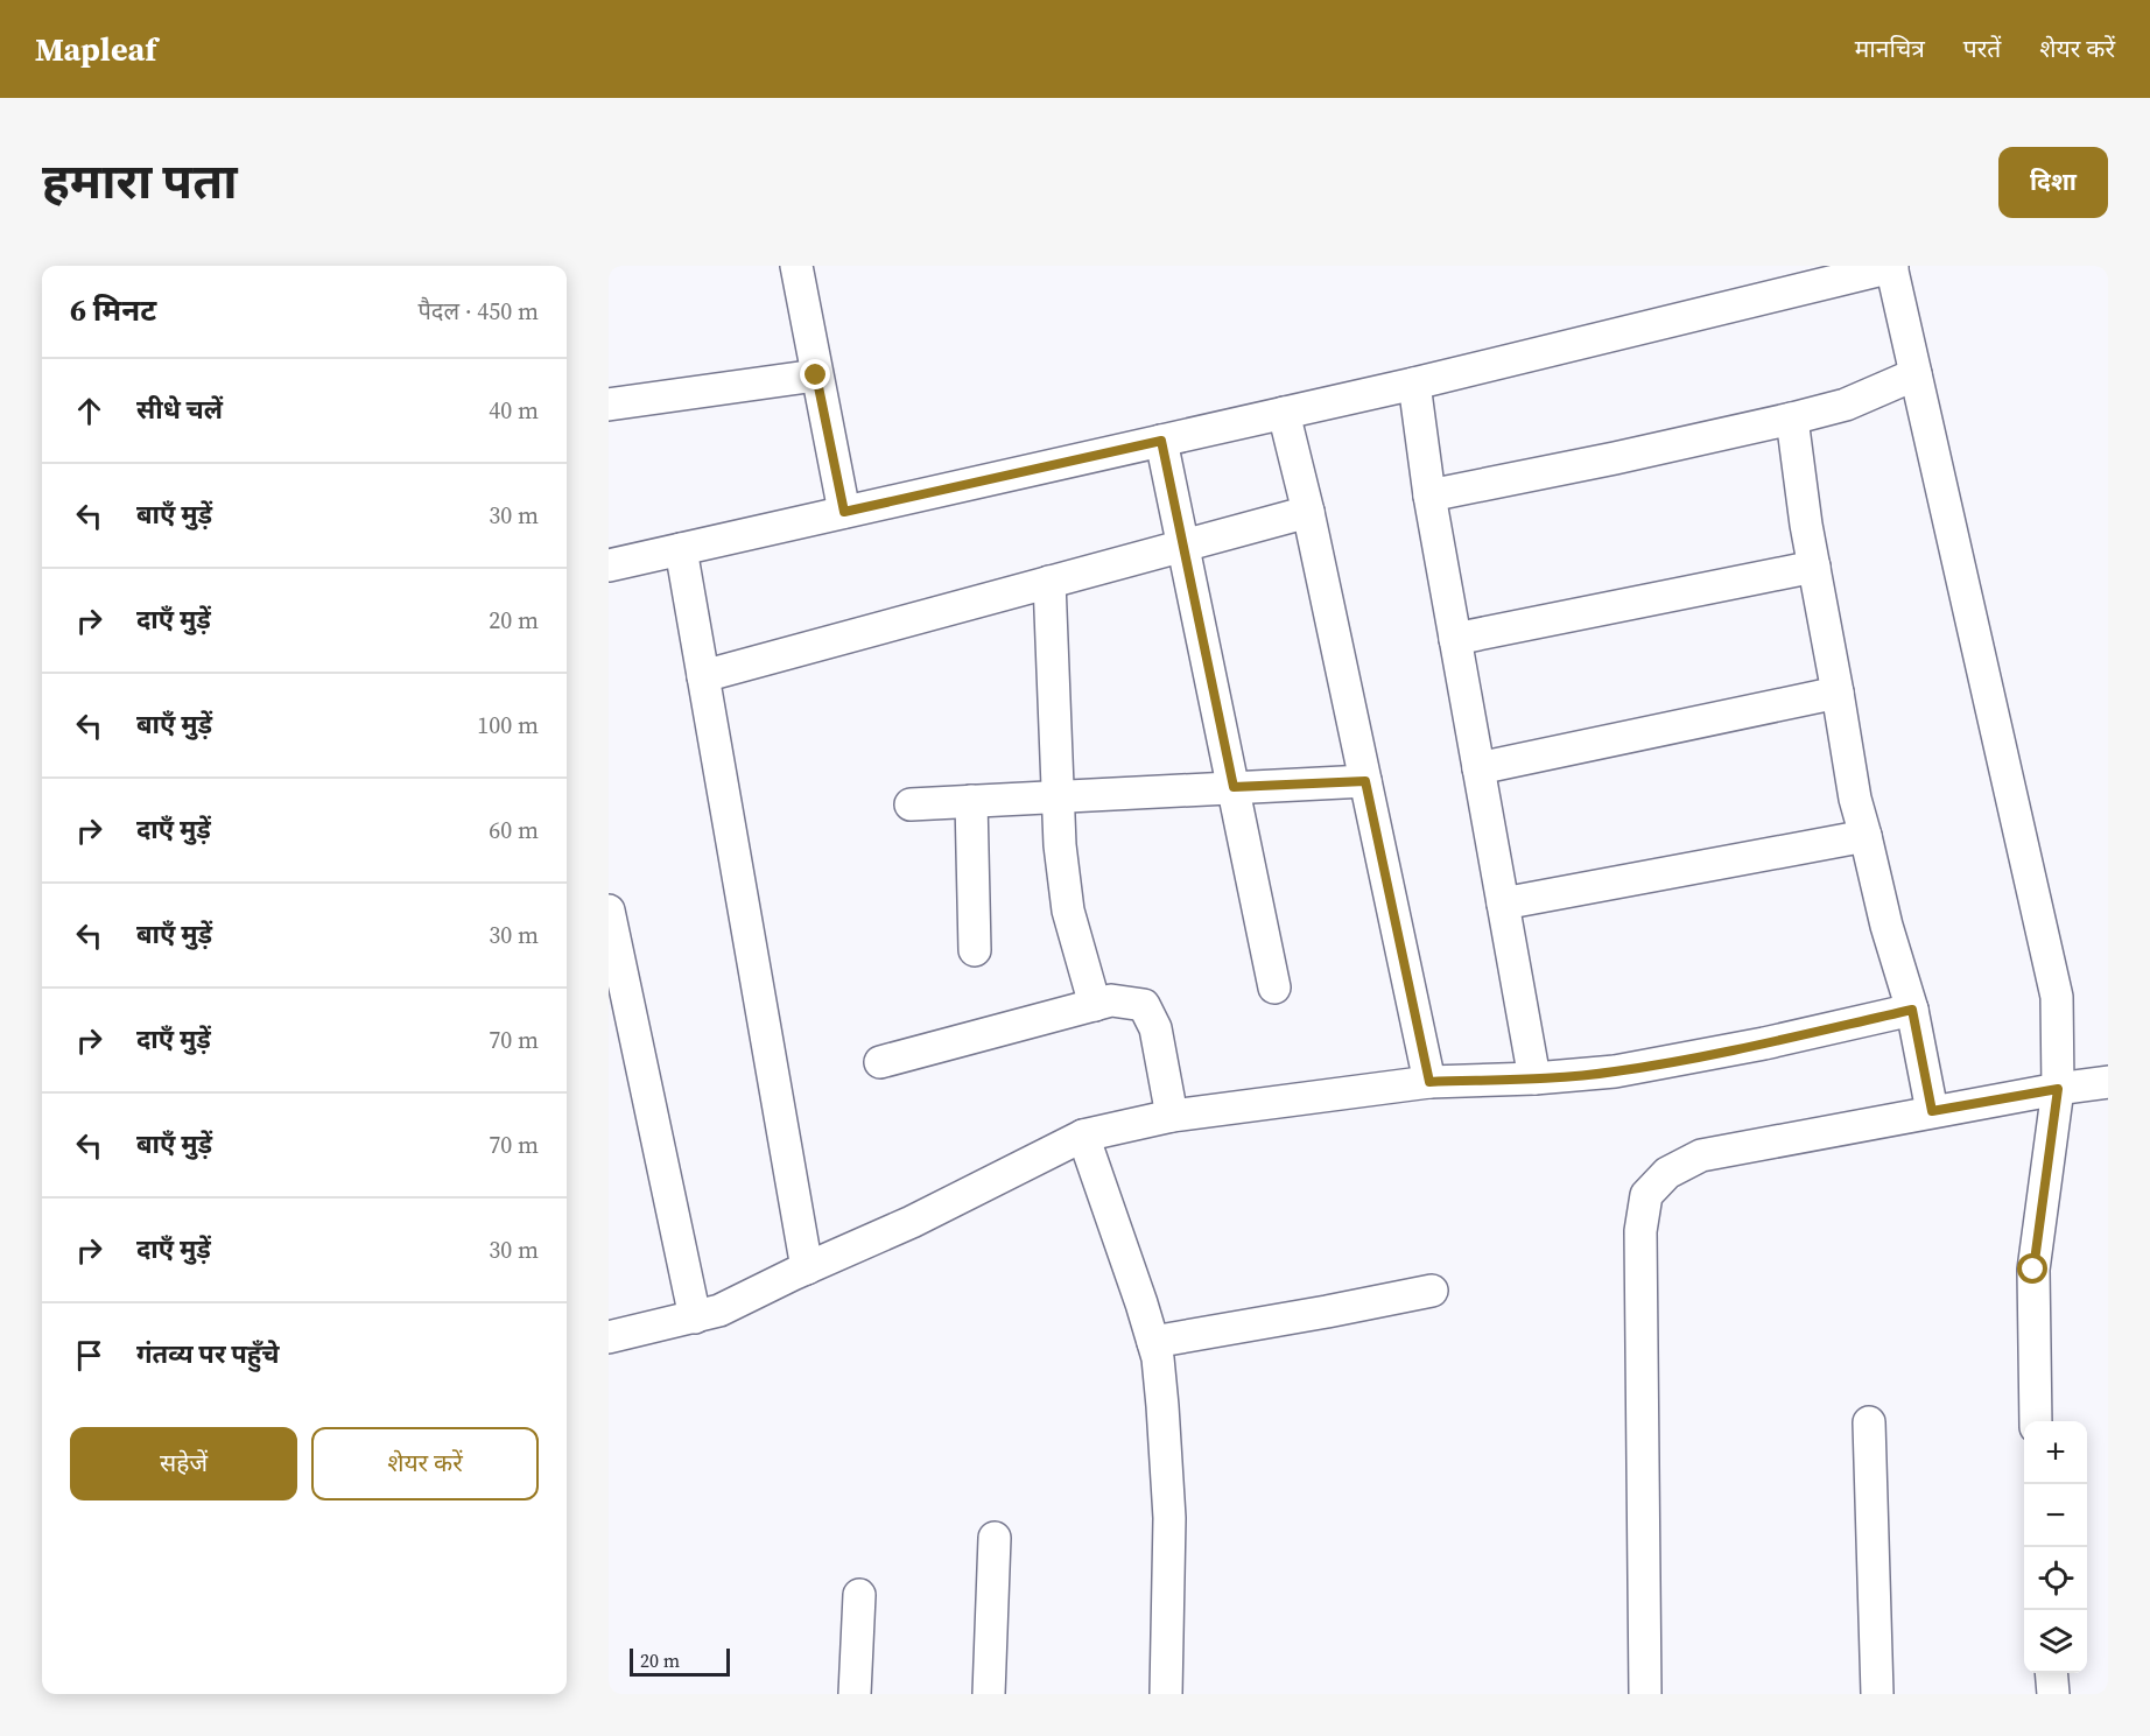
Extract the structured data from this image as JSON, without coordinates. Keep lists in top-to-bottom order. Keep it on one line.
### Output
{"scale_bar":"20 m","page":{"header":"Mapleaf","nav":["मानचित्र","परतें","शेयर करें"],"title":"हमारा पता","buttons":["दिशा",["सहेजें","शेयर करें"]],"heading":["6 मिनट","पैदल · 450 m"],"list":[["सीधे चलें","40 m"],["बाएँ मुड़ें","30 m"],["दाएँ मुड़ें","20 m"],["बाएँ मुड़ें","100 m"],["दाएँ मुड़ें","60 m"],["बाएँ मुड़ें","30 m"],["दाएँ मुड़ें","70 m"],["बाएँ मुड़ें","70 m"],["दाएँ मुड़ें","30 m"],"गंतव्य पर पहुँचे"],"map_buttons":["+","−"],"scale":"20 m"}}
